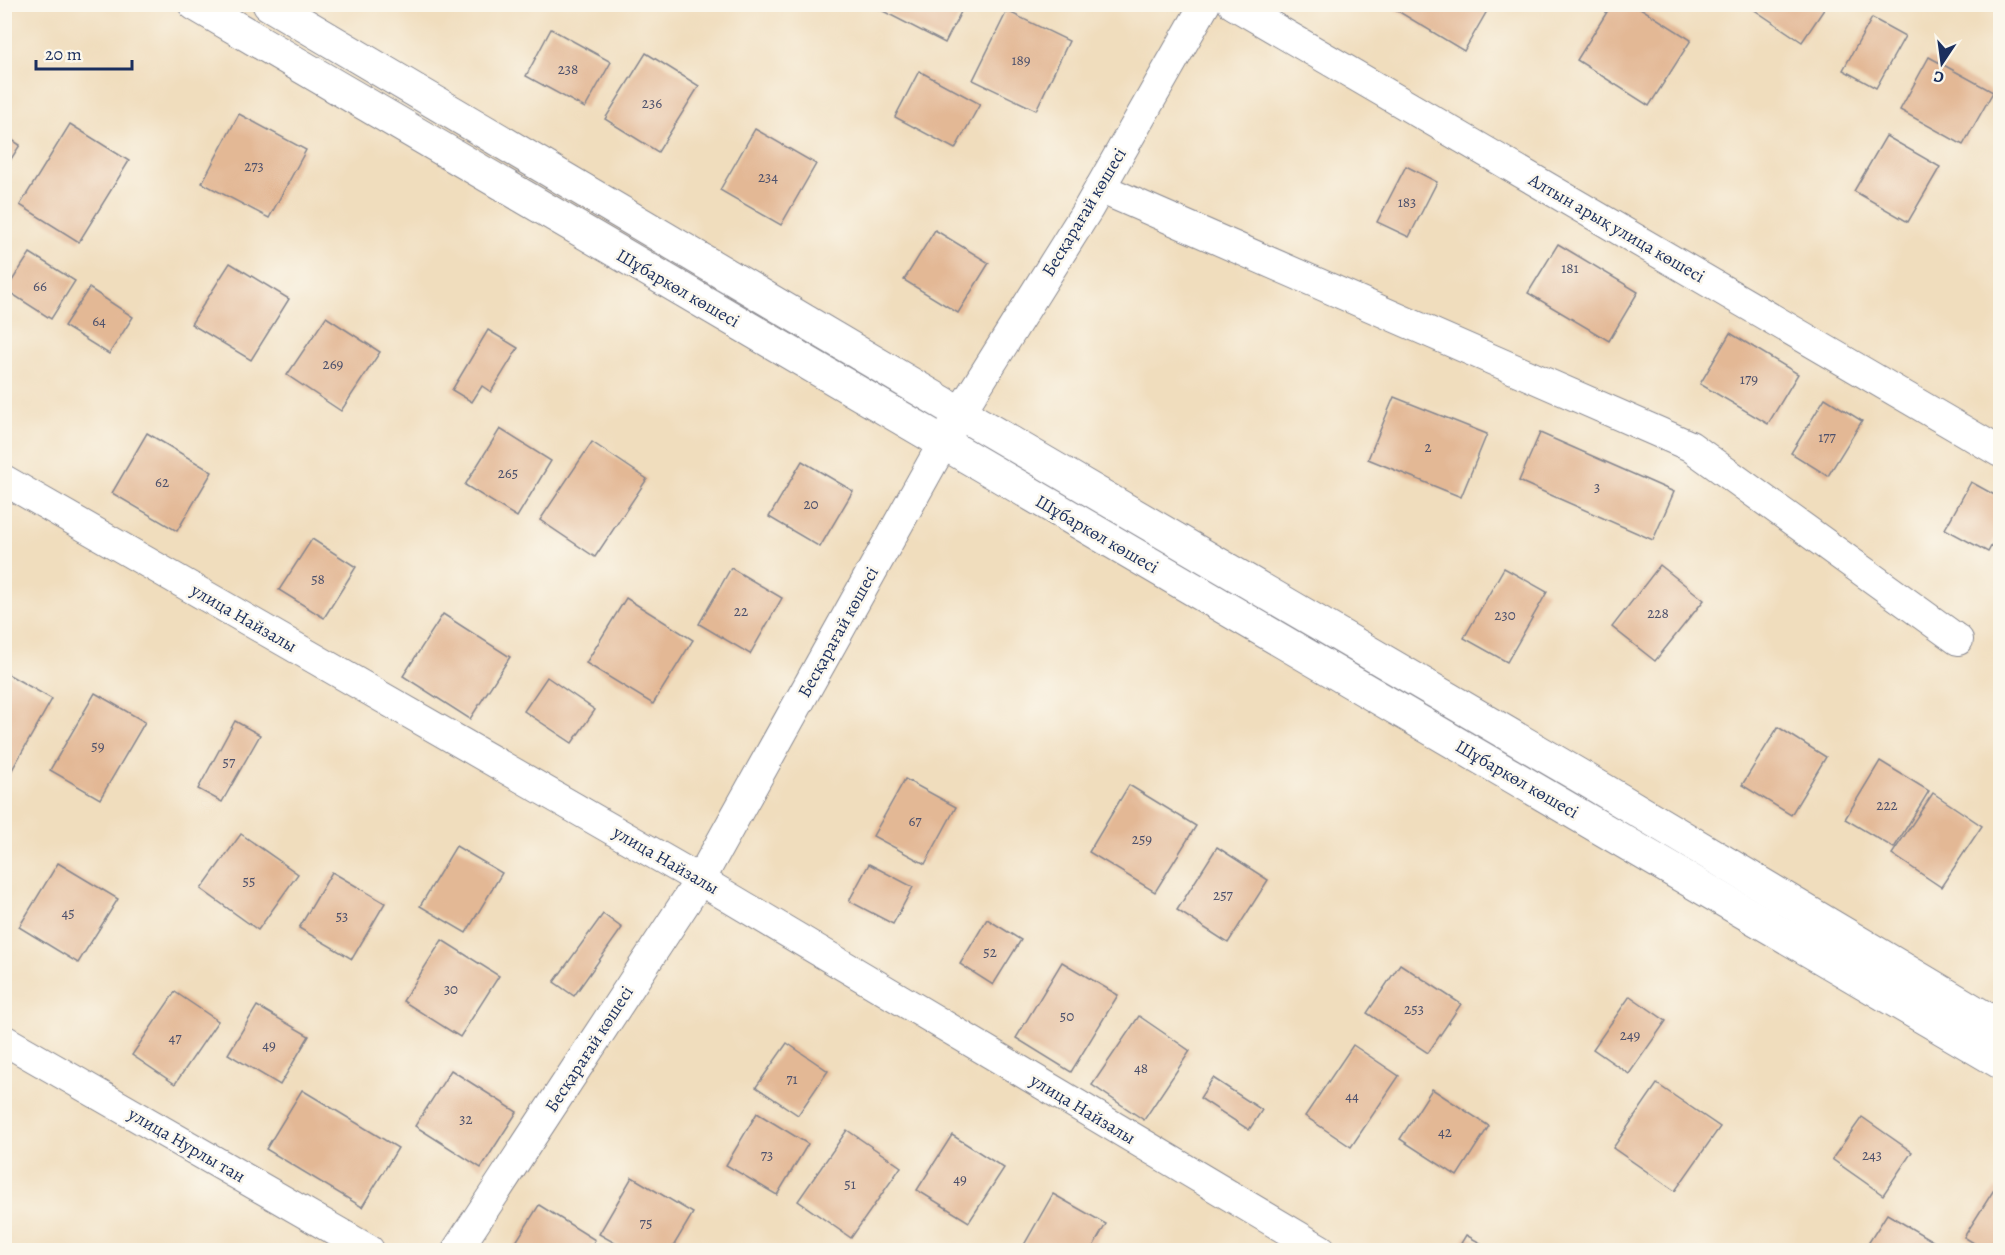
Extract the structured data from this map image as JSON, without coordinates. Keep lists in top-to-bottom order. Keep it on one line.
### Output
{"streets":{"street":["Бесқарағай көшесі","Алтын арық улица көшесі","Шұбаркөл көшесі","улица Найзалы","улица Нурлы тан"]},"crossings":[["Бесқарағай көшесі","Шұбаркөл көшесі"],["Бесқарағай көшесі","улица Найзалы"]],"house_numbers":["189","238","236","273","234","183","181","66","64","269","179","177","2","265","62","3","20","58","22","228","230","59","57","222","67","259","55","257","45","53","52","30","253","50","249","47","49","48","71","44","32","42","73","243","49","51","75"],"scale_bar":"20 m","north":"bottom"}
